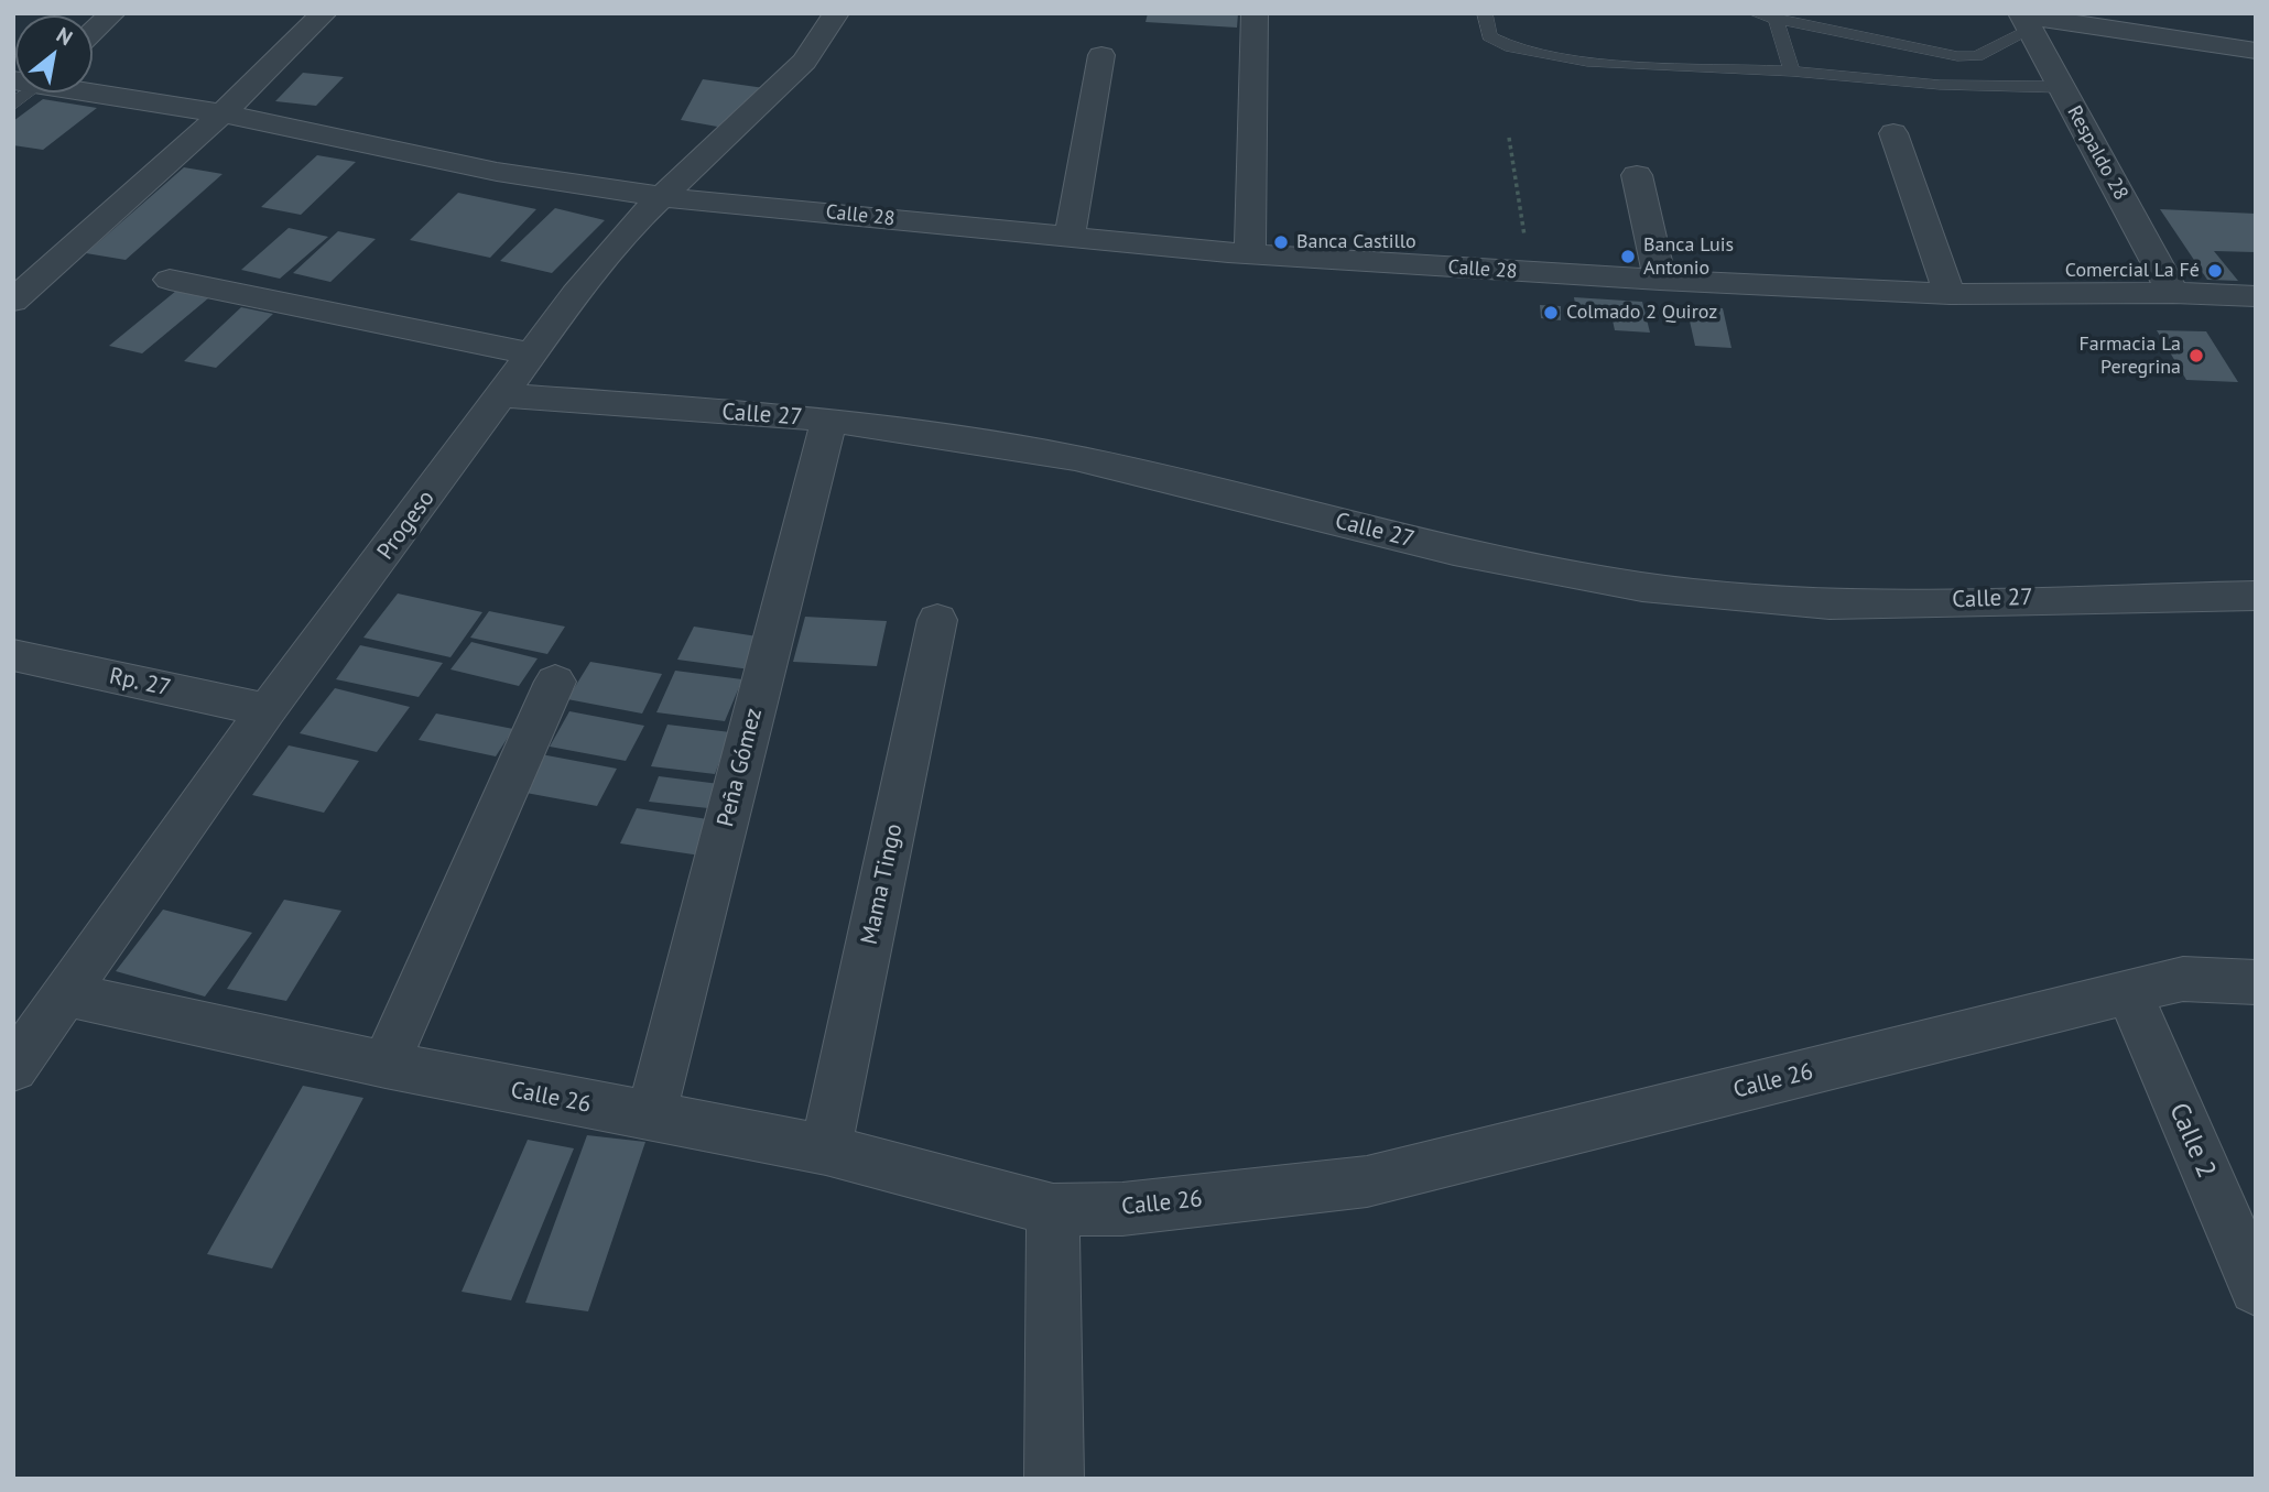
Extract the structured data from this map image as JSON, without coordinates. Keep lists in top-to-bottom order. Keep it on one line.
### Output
{"streets":{"street":["Respaldo 28","Calle 28","Calle 27","Progeso","Rp. 27","Peña Gómez","Mama Tingo","Calle 26","Calle 2"]},"crossings":[["Respaldo 28","Calle 28"],["Calle 28","Progeso"],["Calle 27","Progeso"],["Calle 27","Peña Gómez"],["Progeso","Rp. 27"],["Progeso","Calle 26"],["Peña Gómez","Calle 26"],["Mama Tingo","Calle 26"],["Calle 26","Calle 2"]],"places":["Banca Castillo","Banca Luis Antonio","Comercial La Fé","Colmado 2 Quiroz","Farmacia La Peregrina"],"north":"top right"}
